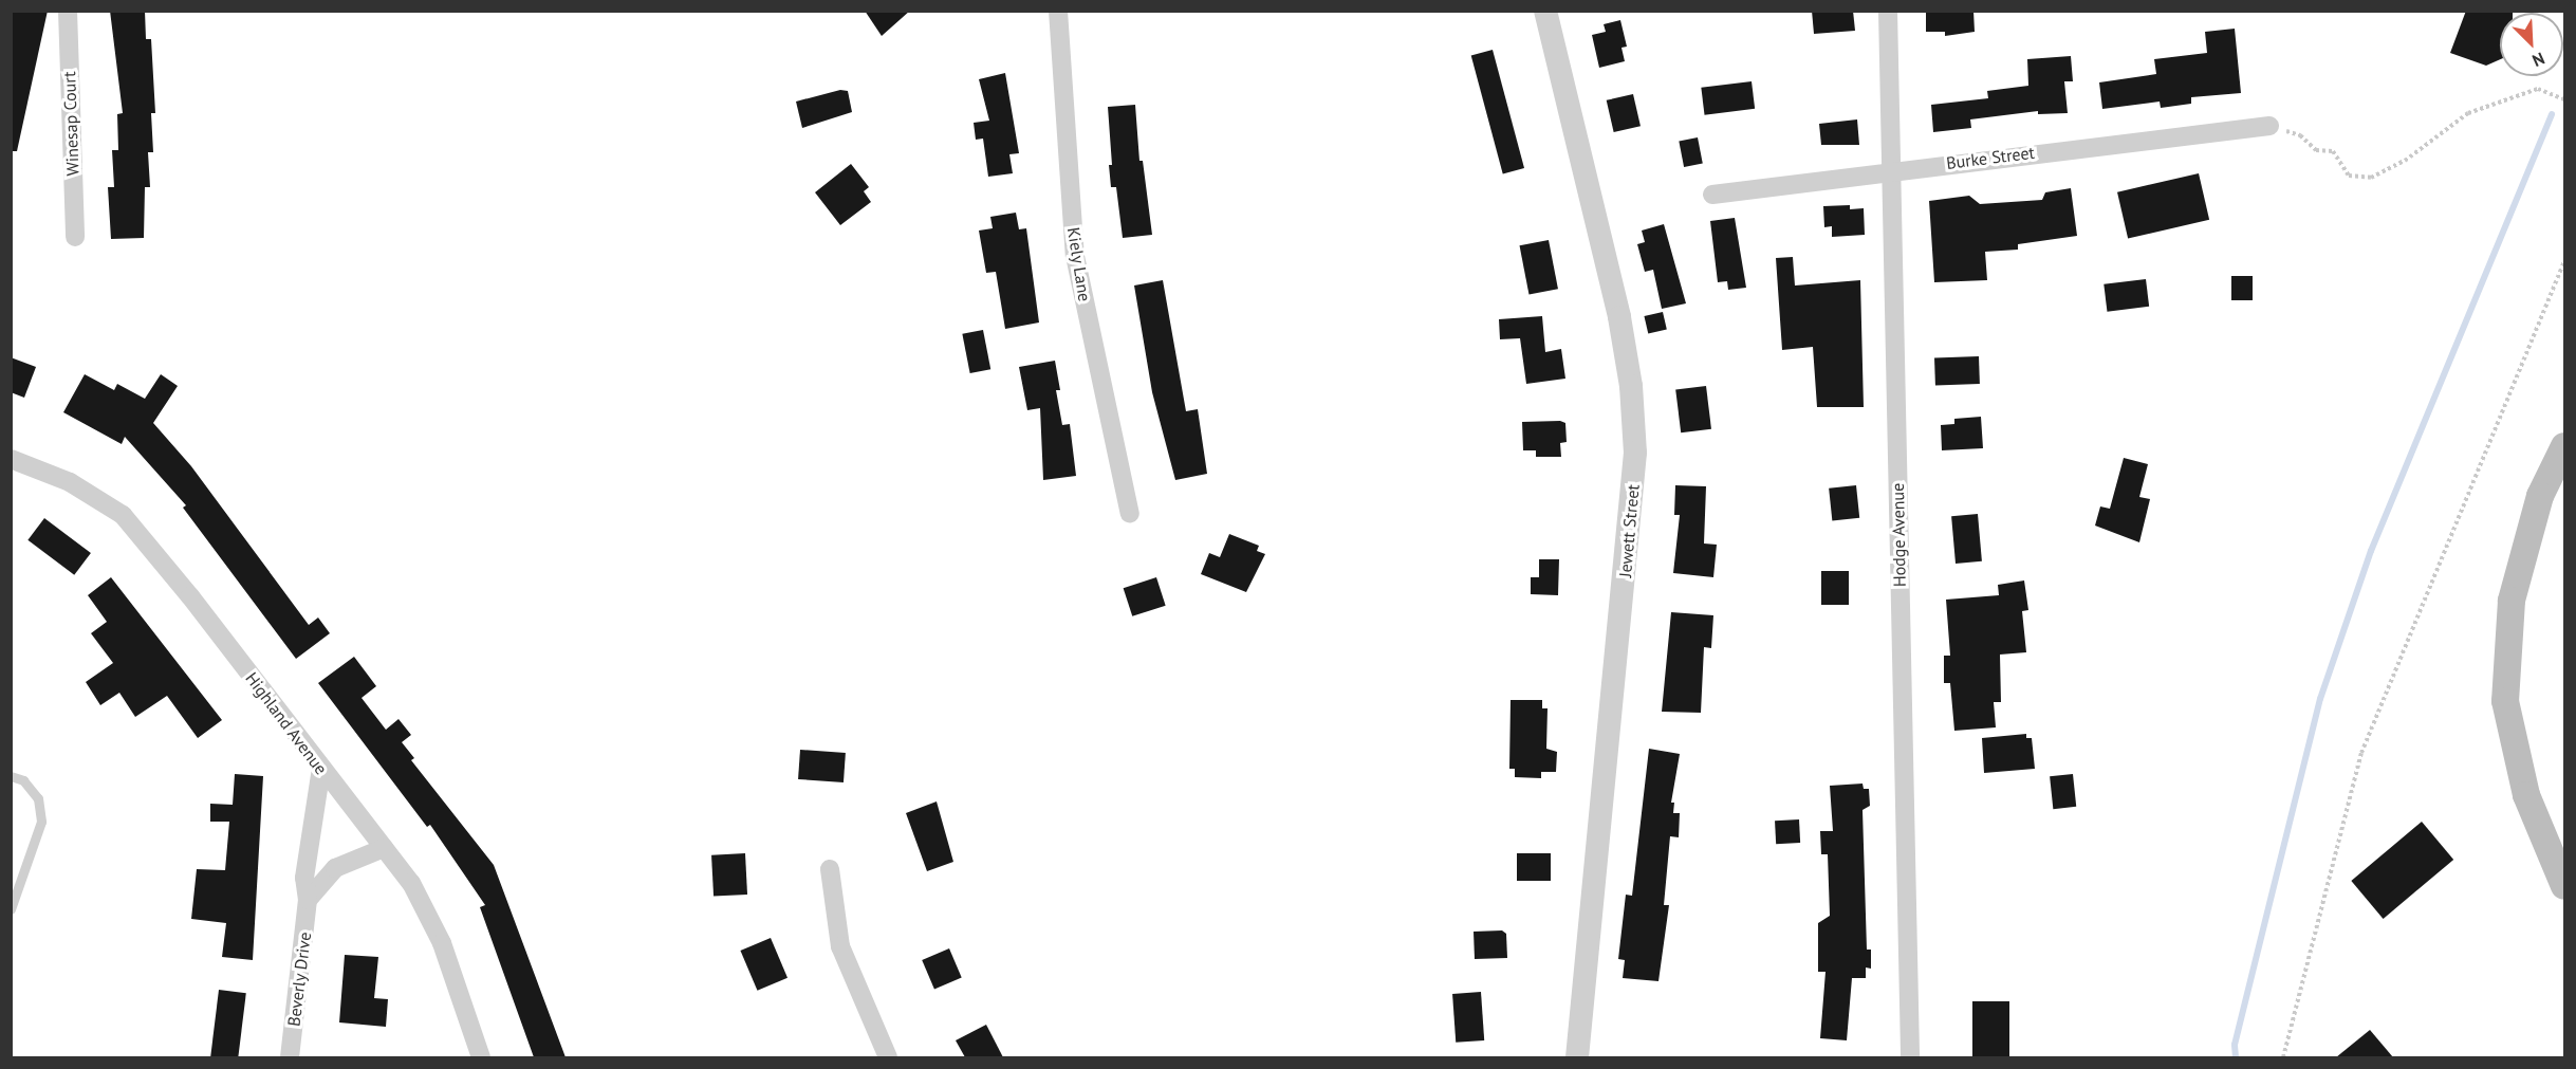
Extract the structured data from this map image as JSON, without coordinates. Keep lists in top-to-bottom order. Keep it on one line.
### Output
{"streets":{"street":["Winesap Court","Burke Street","Kiely Lane","Jewett Street","Hodge Avenue","Highland Avenue","Beverly Drive"]},"crossings":[["Burke Street","Hodge Avenue"],["Highland Avenue","Beverly Drive"]],"north":"bottom right"}
